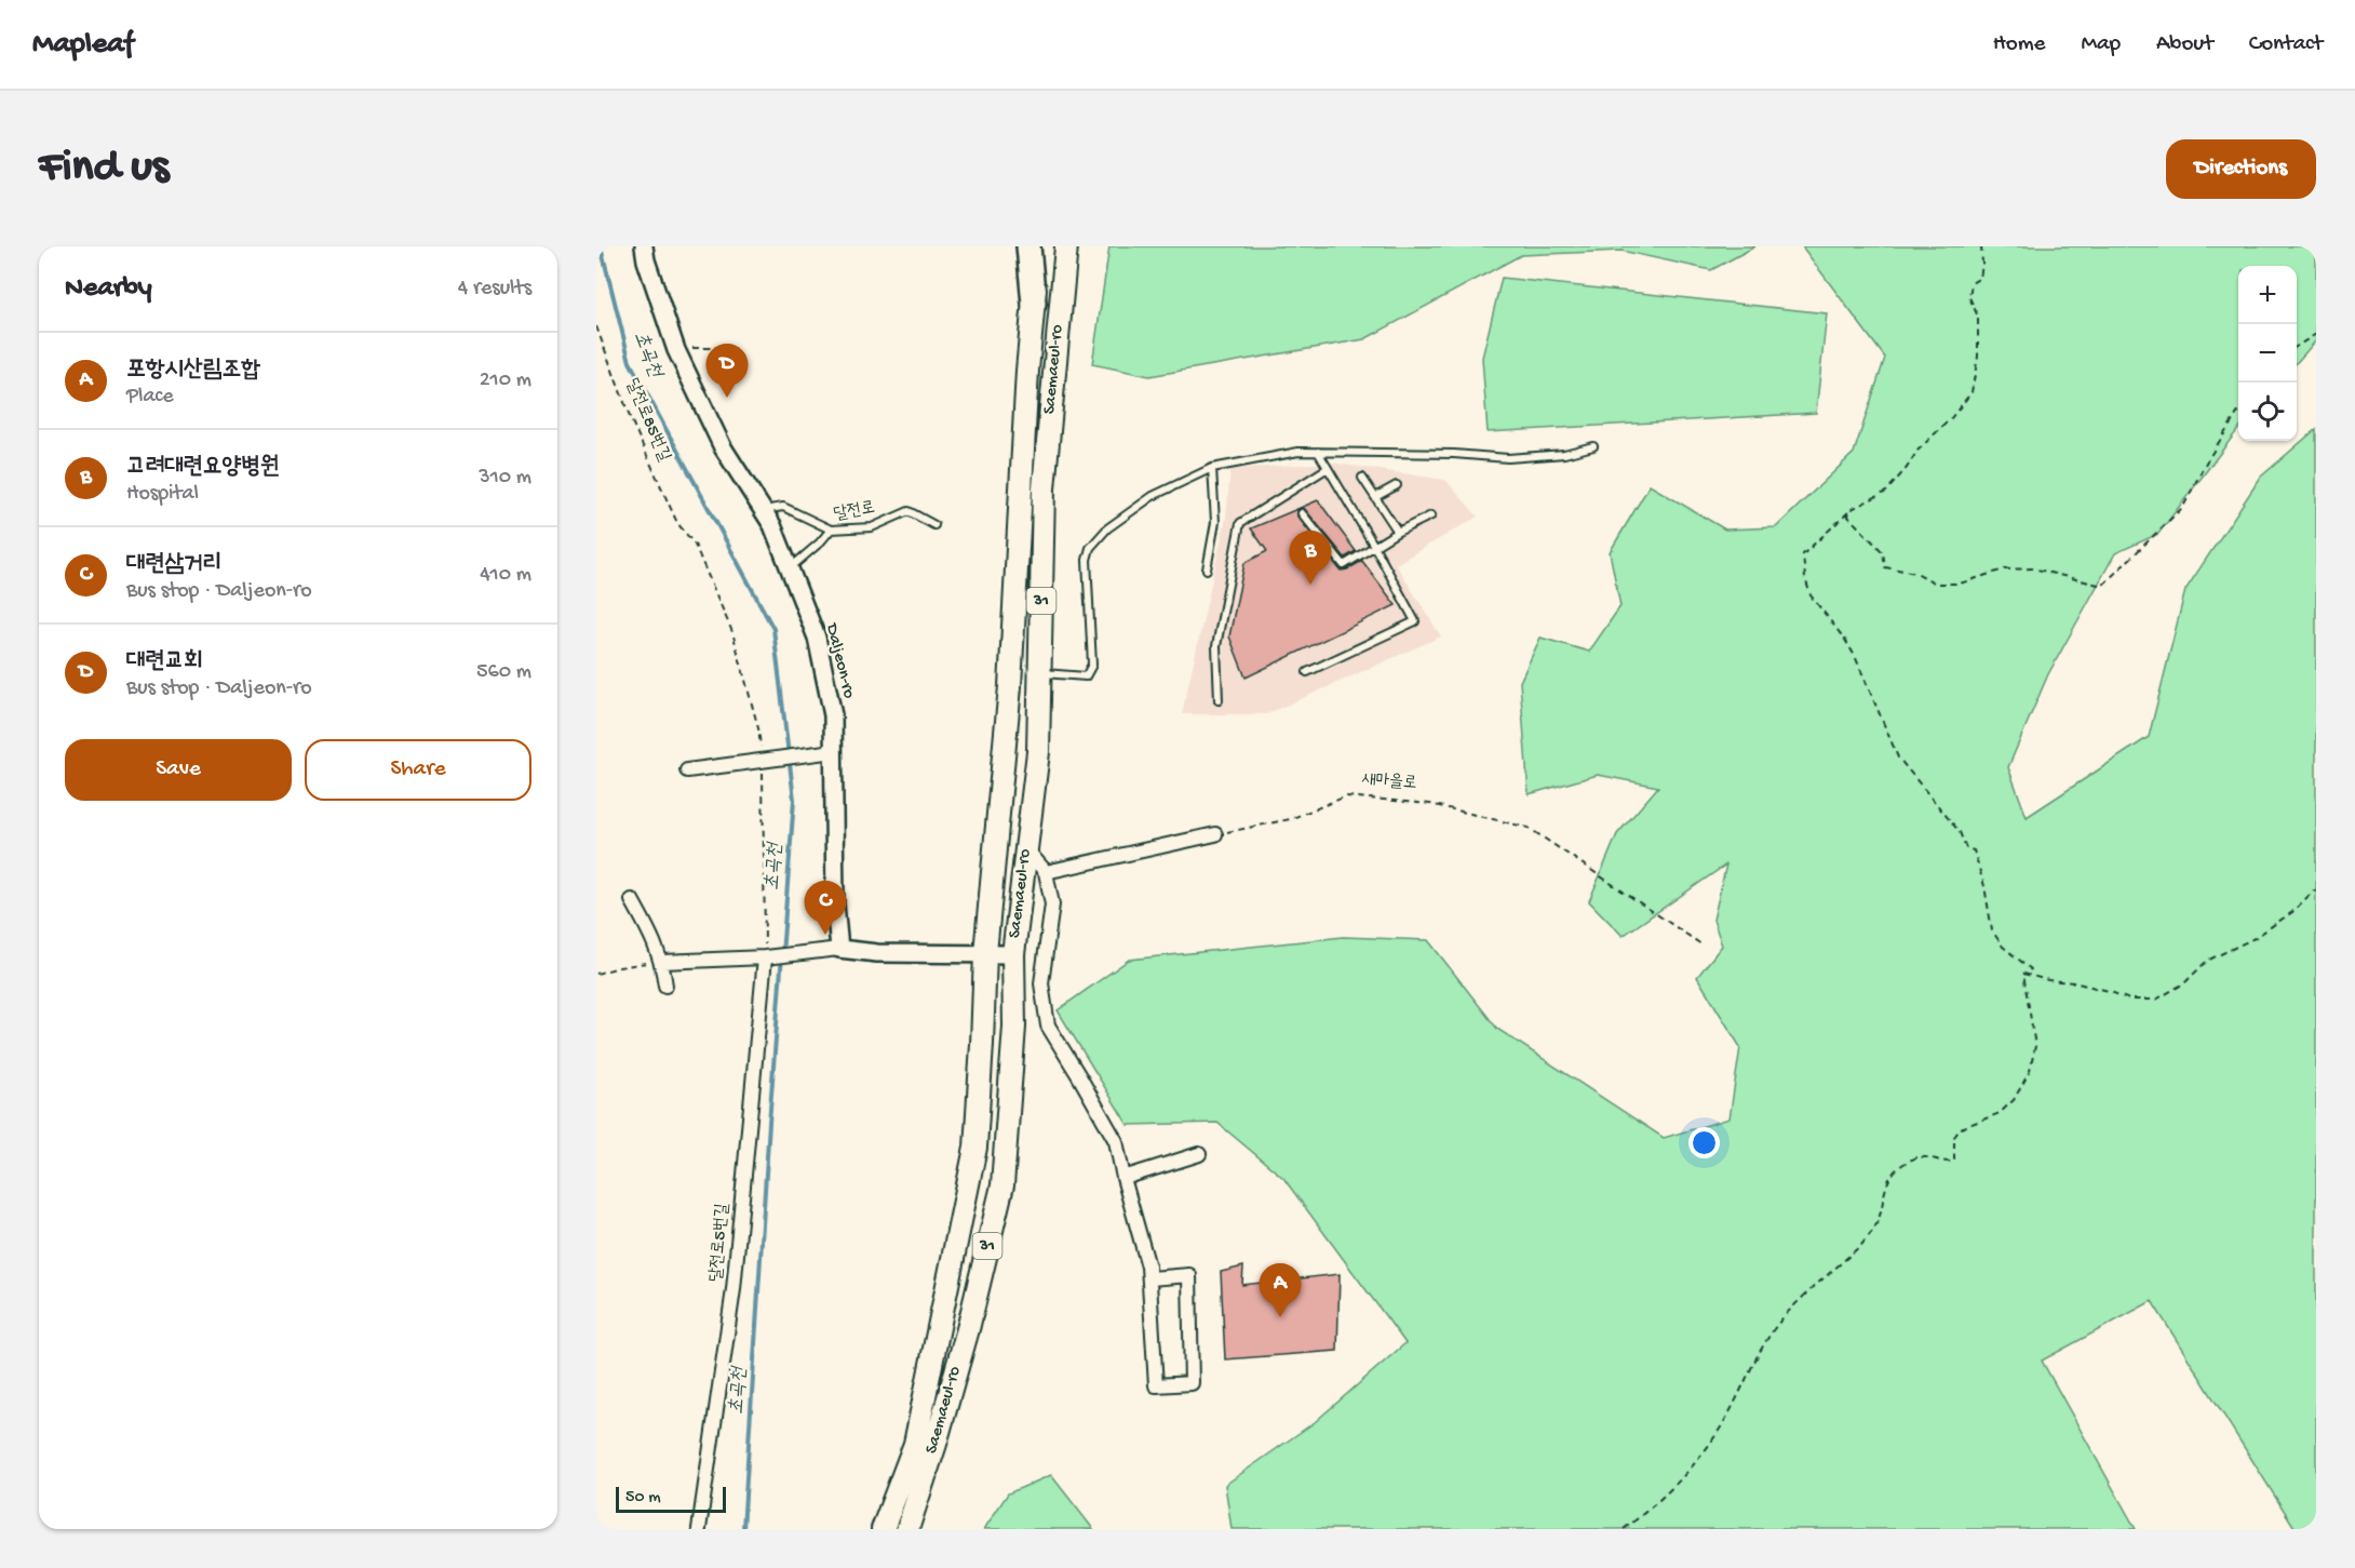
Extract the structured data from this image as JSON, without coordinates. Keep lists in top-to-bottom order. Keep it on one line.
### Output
{"streets":{"main road":["Saemaeul-ro","31"],"street":["Daljeon-ro","달전로5번길"],"lane":["달전로"],"path":["달전로85번길","새마을로"]},"crossings":[["달전로85번길","달전로5번길"],["달전로","Daljeon-ro"]],"water":["초곡천"],"scale_bar":"50 m","page":{"header":"Mapleaf","nav":["Home","Map","About","Contact"],"buttons":["Directions",["Save","Share"]],"title":"Find us","heading":["Nearby","4 results"],"map_buttons":["+","−"],"list":[{"mark":"A","name":"포항시산림조합","note":"Place","value":"210 m"},{"mark":"B","name":"고려대련요양병원","note":"Hospital","value":"310 m"},{"mark":"C","name":"대련삼거리","note":"Bus stop · Daljeon-ro","value":"410 m"},{"mark":"D","name":"대련교회","note":"Bus stop · Daljeon-ro","value":"560 m"}],"pins":["D","B","C","A"],"scale":"50 m"}}
